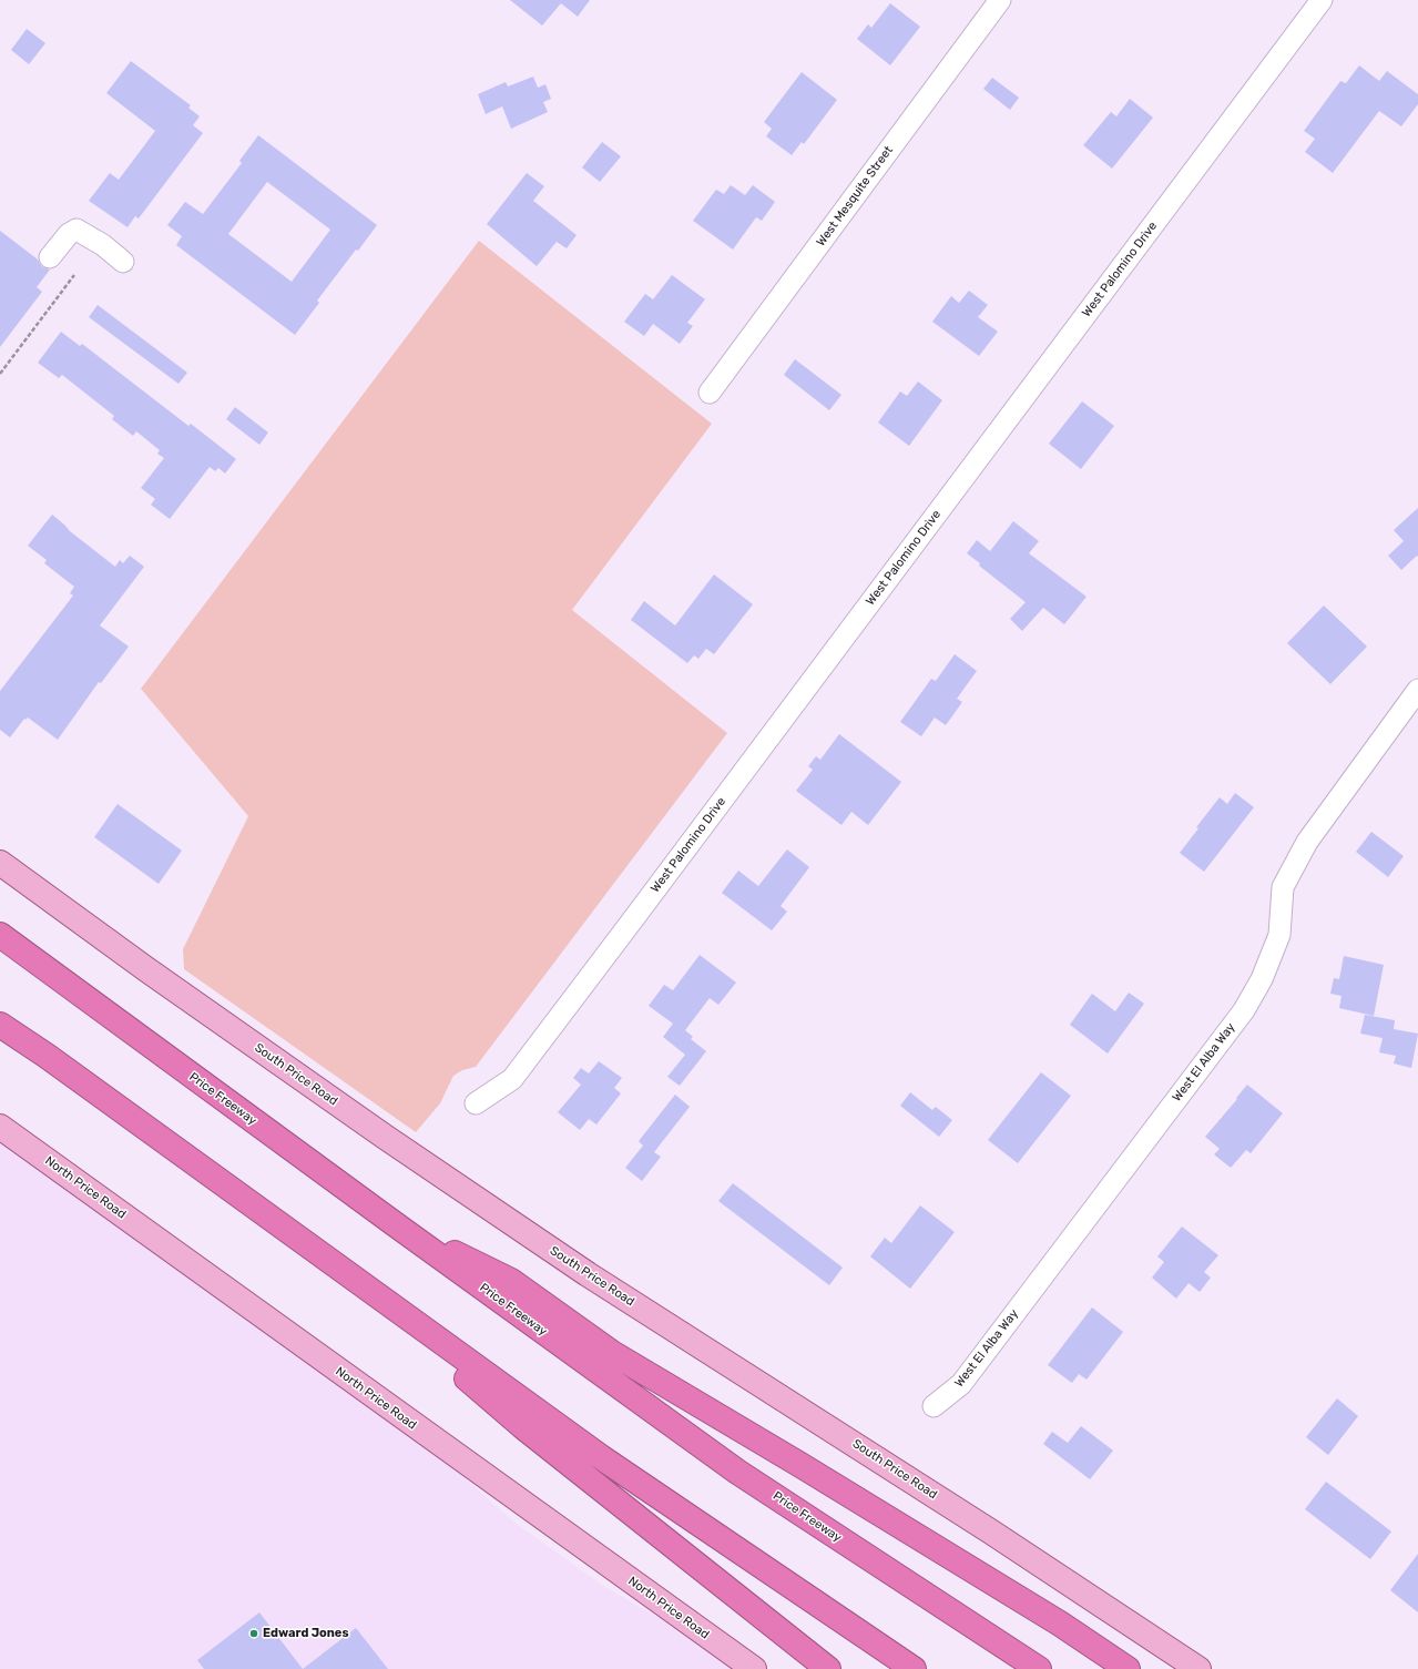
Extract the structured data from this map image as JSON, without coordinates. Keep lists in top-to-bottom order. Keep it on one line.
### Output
{"streets":{"highway":["Price Freeway"],"main road":["South Price Road","North Price Road"],"street":["West Mesquite Street","West Palomino Drive","West El Alba Way"]},"places":["Edward Jones"]}
